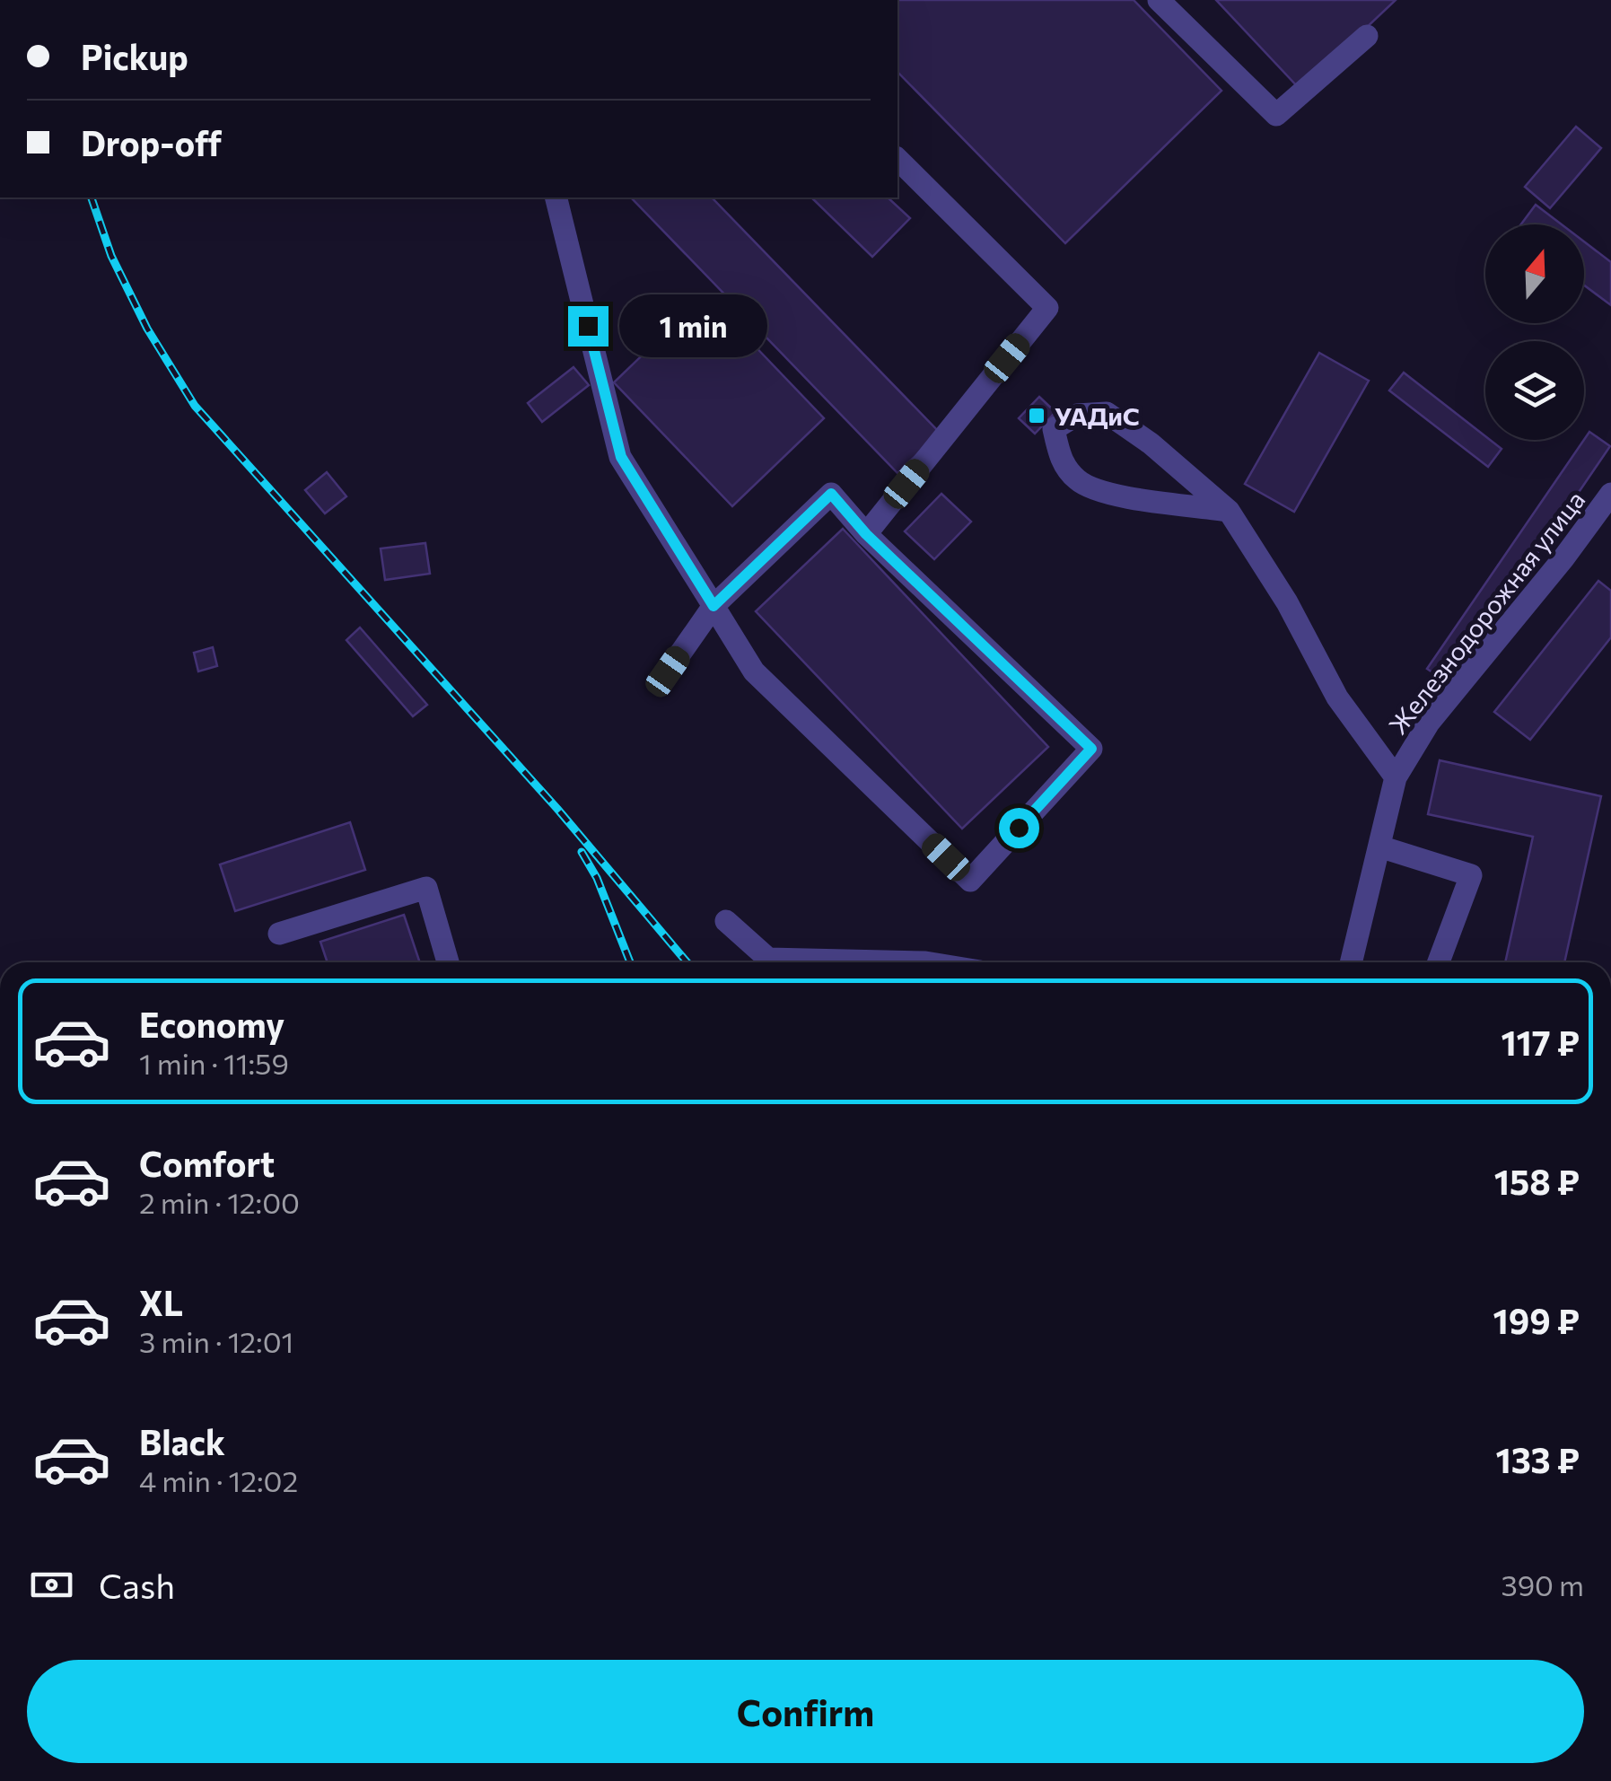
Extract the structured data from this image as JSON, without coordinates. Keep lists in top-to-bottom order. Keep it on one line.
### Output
{"streets":{"street":["Железнодорожная улица"]},"places":{"transit":["УАДиС"]},"north":"top","page":{"banner":["Pickup","Drop-off"],"bubble":"1 min","list":[{"name":"Economy","note":"1 min · 11:59","value":"117 ₽"},{"name":"Comfort","note":"2 min · 12:00","value":"158 ₽"},{"name":"XL","note":"3 min · 12:01","value":"199 ₽"},{"name":"Black","note":"4 min · 12:02","value":"133 ₽"}],"pay":["Cash","390 m"],"buttons":"Confirm"}}
